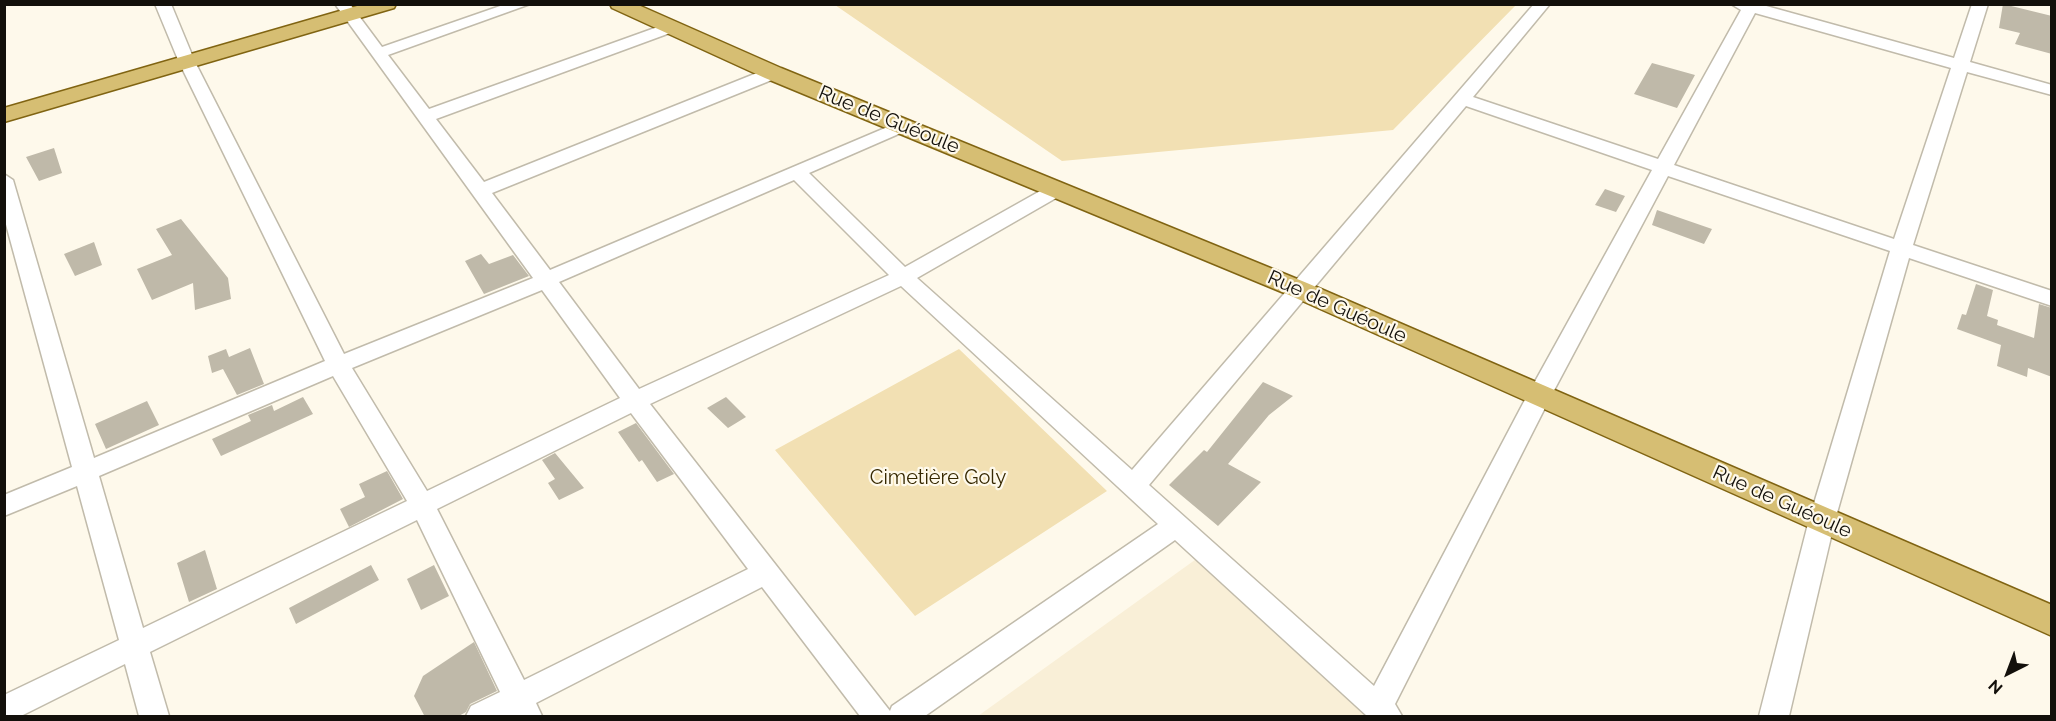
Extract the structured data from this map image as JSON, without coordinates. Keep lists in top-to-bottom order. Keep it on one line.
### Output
{"streets":{"main road":["Rue de Guéoule"]},"parks":["Cimetière Goly"],"north":"bottom left"}
